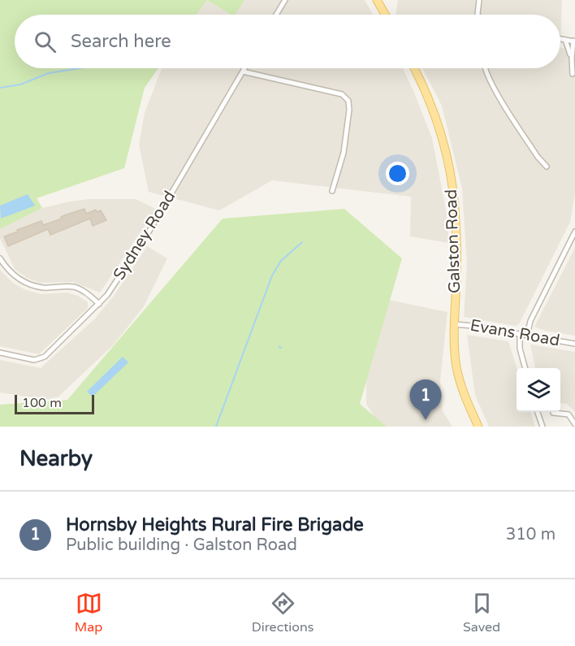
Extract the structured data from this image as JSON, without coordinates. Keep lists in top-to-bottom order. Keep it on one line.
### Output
{"streets":{"main road":["Galston Road"],"street":["Sydney Road","Evans Road"]},"crossings":[["Galston Road","Evans Road"]],"scale_bar":"100 m","page":{"search":"Search here","pins":"1","scale":"100 m","heading":"Nearby","list":[{"mark":"1","name":"Hornsby Heights Rural Fire Brigade","note":"Public building · Galston Road","value":"310 m"}],"nav":["Map","Directions","Saved"]}}
